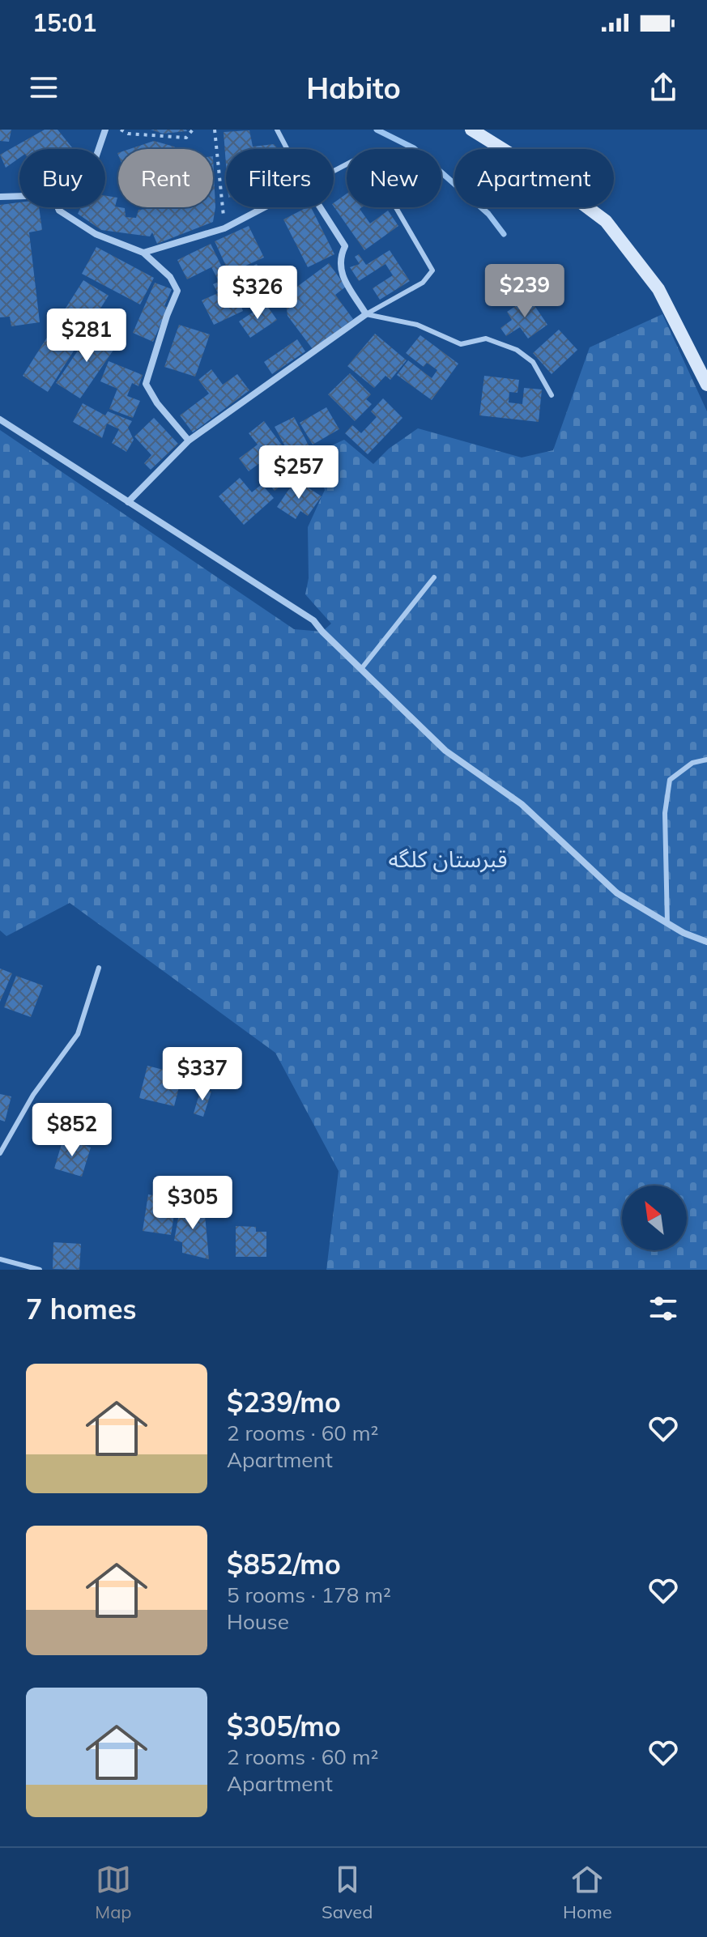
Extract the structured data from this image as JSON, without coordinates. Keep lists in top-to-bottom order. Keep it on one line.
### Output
{"parks":["قبرستان کلگه"],"north":"top left","page":{"status":"15:01","header":"Habito","chip":["Buy","Rent","Filters","New","Apartment"],"price":["$239","$326","$281","$257","$337","$852","$305"],"heading":"7 homes","list":[{"name":"$239/mo","note":"2 rooms · 60 m² · Apartment"},{"name":"$852/mo","note":"5 rooms · 178 m² · House"},{"name":"$305/mo","note":"2 rooms · 60 m² · Apartment"}],"tabs":["Map","Saved","Home"]}}
